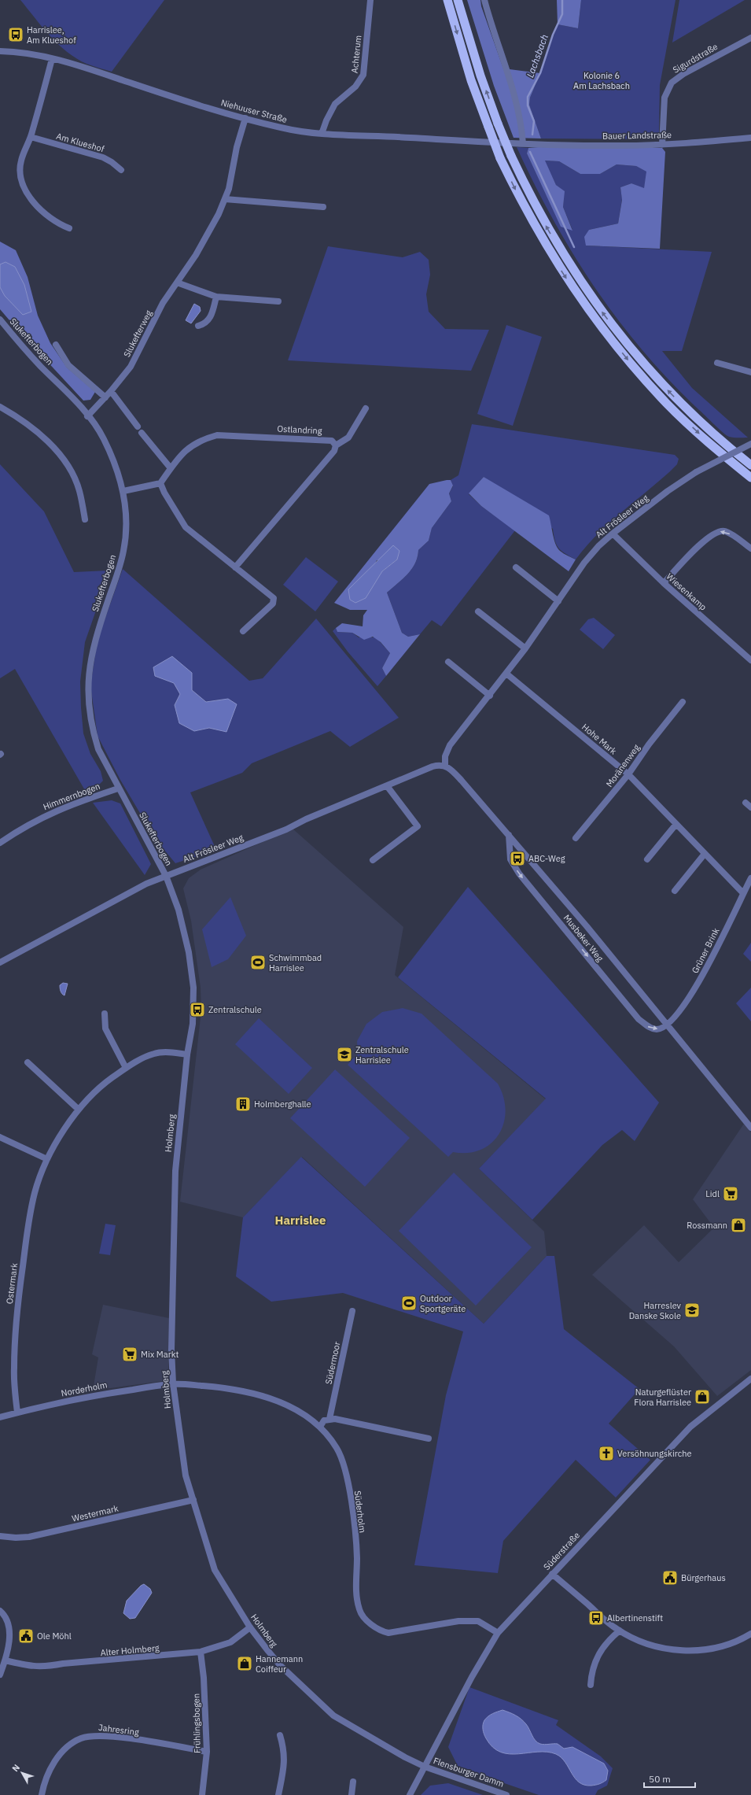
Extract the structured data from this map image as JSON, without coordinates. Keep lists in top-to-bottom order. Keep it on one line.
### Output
{"streets":{"street":["Achterum","Sigurdstraße","Niehuuser Straße","Bauer Landstraße","Am Klueshof","Slukefterweg","Slukefterbogen","Ostlandring","Alt Frösleer Weg","Wiesenkamp","Hohe Mark","Moränenweg","Himmernbogen","Musbeker Weg","Grüner Brink","Holmberg","Ostermark","Südermoor","Norderholm","Süderholm","Westermark","Süderstraße","Alter Holmberg","Frühlingsbogen","Jahresring","Flensburger Damm"]},"crossings":[["Achterum","Niehuuser Straße"],["Sigurdstraße","Bauer Landstraße"],["Niehuuser Straße","Bauer Landstraße"],["Niehuuser Straße","Slukefterweg"],["Slukefterweg","Slukefterbogen"],["Slukefterbogen","Alt Frösleer Weg"],["Slukefterbogen","Himmernbogen"],["Slukefterbogen","Holmberg"],["Alt Frösleer Weg","Wiesenkamp"],["Alt Frösleer Weg","Hohe Mark"],["Alt Frösleer Weg","Musbeker Weg"],["Alt Frösleer Weg","Holmberg"],["Hohe Mark","Moränenweg"],["Hohe Mark","Grüner Brink"],["Musbeker Weg","Grüner Brink"],["Holmberg","Ostermark"],["Holmberg","Norderholm"],["Holmberg","Süderholm"],["Holmberg","Westermark"],["Holmberg","Süderstraße"],["Holmberg","Alter Holmberg"],["Holmberg","Flensburger Damm"],["Ostermark","Norderholm"],["Norderholm","Süderholm"],["Süderholm","Süderstraße"],["Süderstraße","Flensburger Damm"],["Alter Holmberg","Frühlingsbogen"],["Frühlingsbogen","Jahresring"]],"districts":["Harrislee"],"water":["Lachsbach"],"parks":["Kolonie 6 Am Lachsbach"],"places":{"bus stop":["Harrislee, Am Klueshof","ABC-Weg","Zentralschule","Albertinenstift"],"sports":["Schwimmbad Harrislee","Outdoor Sportgeräte"],"school or university":["Zentralschule Harrislee","Harreslev Danske Skole"],"building":["Holmberghalle"],"supermarket":["Lidl","Mix Markt"],"shop":["Rossmann","Naturgeflüster Flora Harrislee","Hannemann Coiffeur"],"church":["Versöhnungskirche"],"public building":["Bürgerhaus","Ole Möhl"]},"scale_bar":"50 m","north":"top left"}
